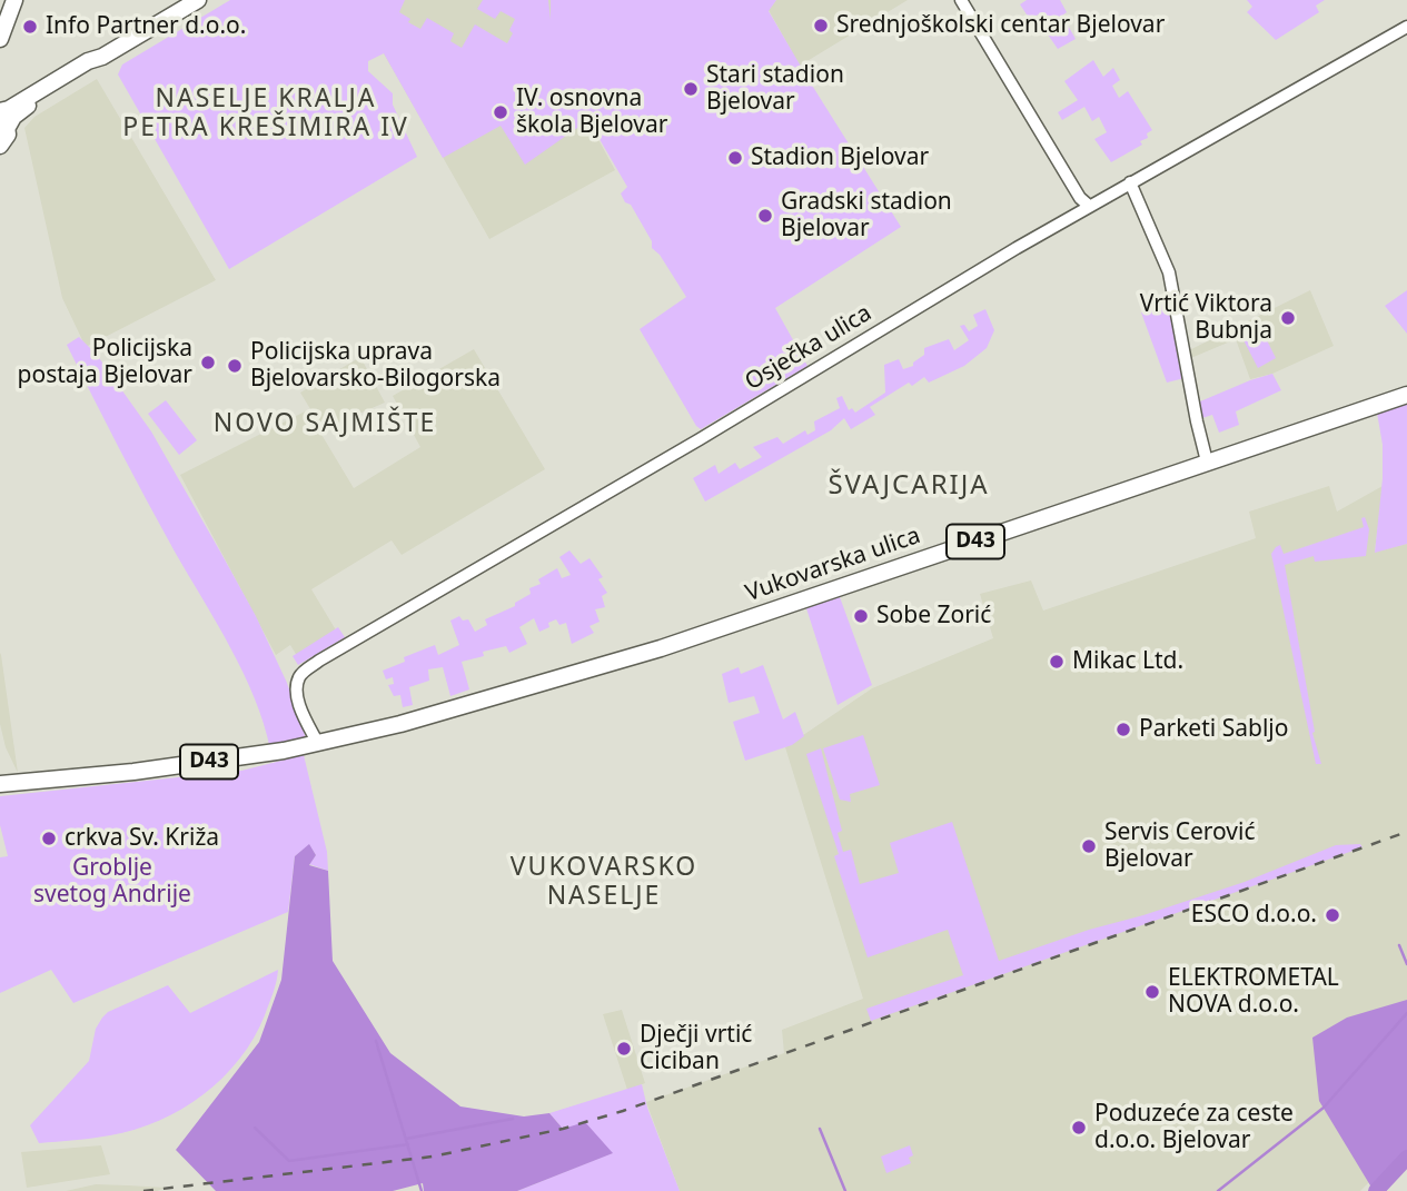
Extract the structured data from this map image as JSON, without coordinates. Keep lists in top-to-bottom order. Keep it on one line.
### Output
{"streets":{"main road":["D43","Vukovarska ulica"],"street":["Osječka ulica"]},"crossings":[["Osječka ulica","D43"],["Osječka ulica","Vukovarska ulica"],["D43","Vukovarska ulica"]],"districts":["NASELJE KRALJA PETRA KREŠIMIRA IV","NOVO SAJMIŠTE","ŠVAJCARIJA","VUKOVARSKO NASELJE"],"parks":["Groblje svetog Andrije"],"places":["Srednjoškolski centar Bjelovar","Info Partner d.o.o.","Stari stadion Bjelovar","IV. osnovna škola Bjelovar","Stadion Bjelovar","Gradski stadion Bjelovar","Vrtić Viktora Bubnja","Policijska postaja Bjelovar","Policijska uprava Bjelovarsko-Bilogorska","Sobe Zorić","Mikac Ltd.","Parketi Sabljo","crkva Sv. Križa","Servis Cerović Bjelovar","ESCO d.o.o.","ELEKTROMETAL NOVA d.o.o.","Dječji vrtić Ciciban","Poduzeće za ceste d.o.o. Bjelovar"]}
